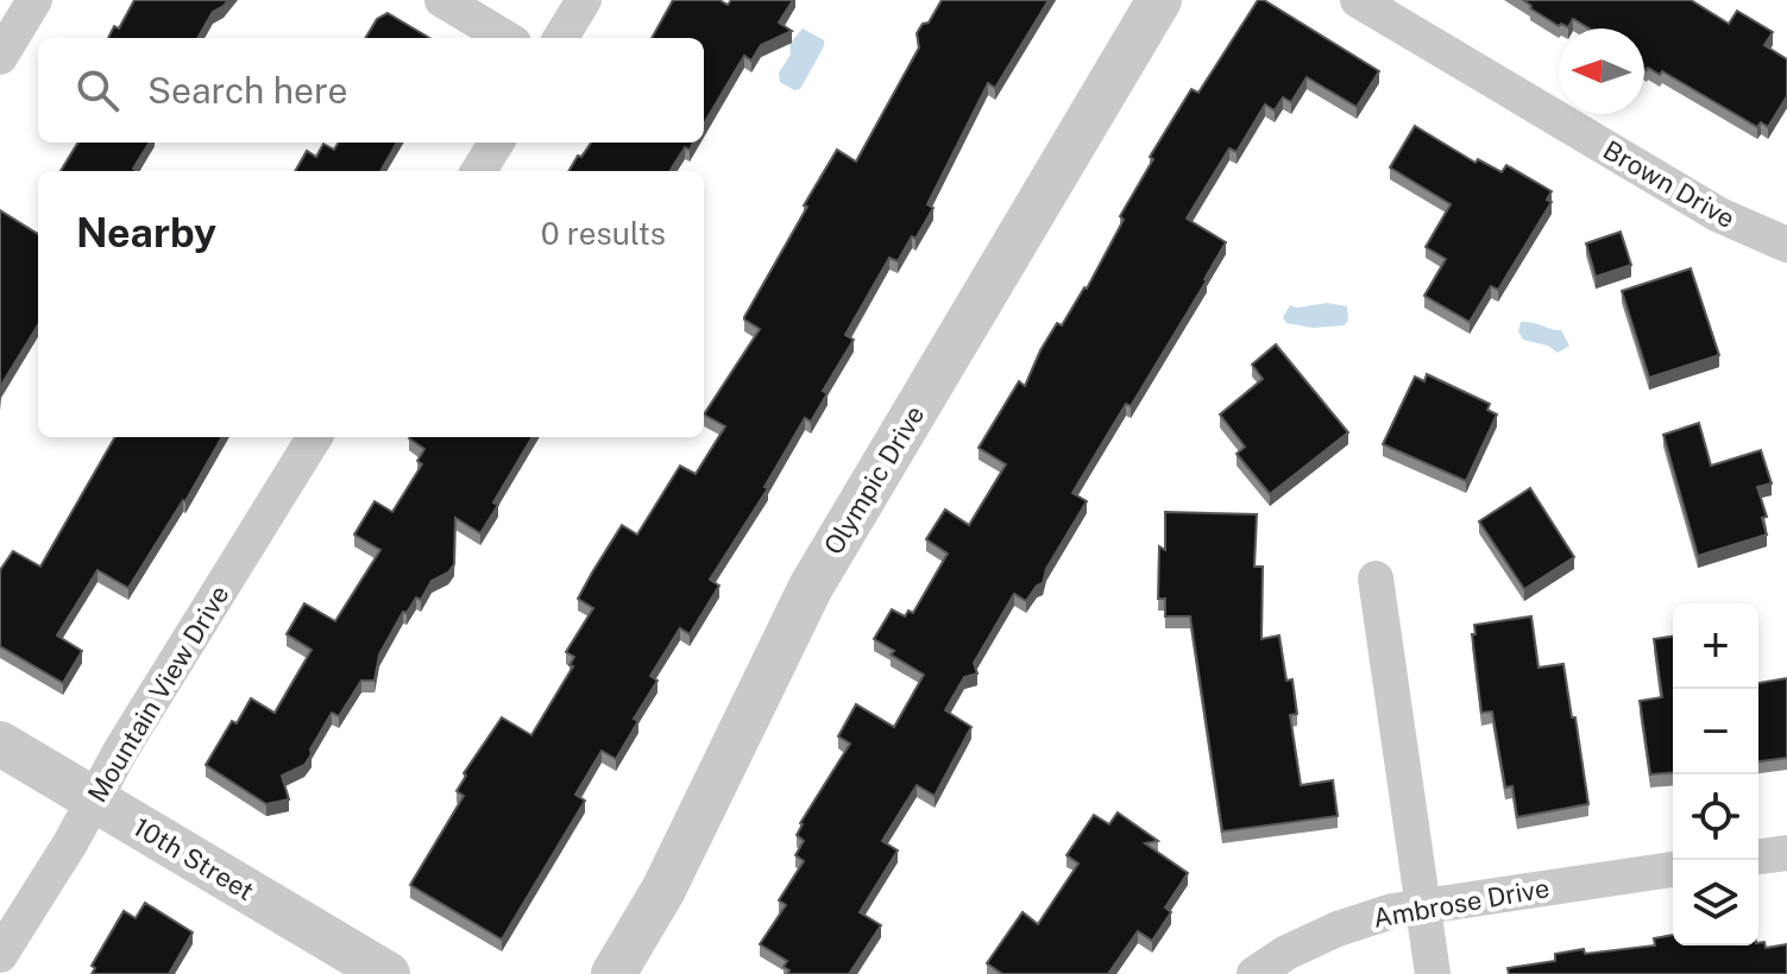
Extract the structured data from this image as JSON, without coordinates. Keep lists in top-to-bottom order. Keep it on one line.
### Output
{"streets":{"street":["Brown Drive","Olympic Drive","Mountain View Drive","10th Street","Ambrose Drive"]},"crossings":[["Mountain View Drive","10th Street"]],"north":"left","page":{"search":"Search here","heading":["Nearby","0 results"],"map_buttons":["+","−"]}}
